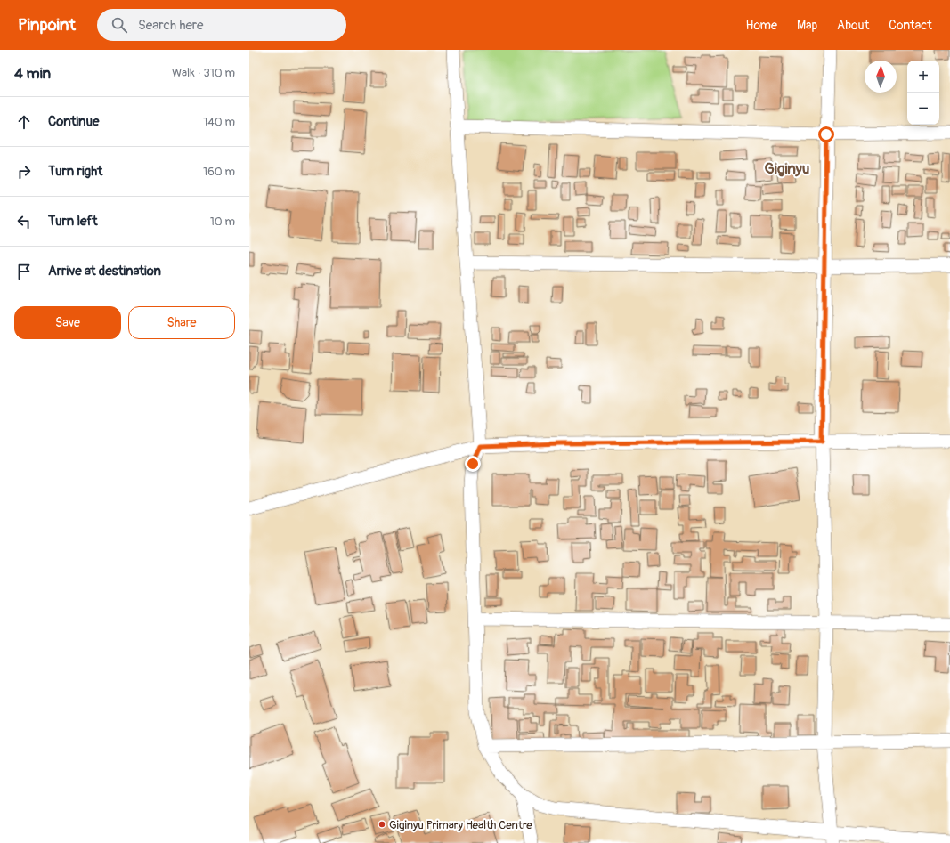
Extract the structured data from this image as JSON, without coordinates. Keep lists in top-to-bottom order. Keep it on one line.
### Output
{"districts":["Giginyu"],"places":["Giginyu Primary Health Centre"],"north":"top","page":{"header":"Pinpoint","search":"Search here","nav":["Home","Map","About","Contact"],"heading":["4 min","Walk · 310 m"],"map_buttons":["+","−"],"list":[["Continue","140 m"],["Turn right","160 m"],["Turn left","10 m"],"Arrive at destination"],"buttons":["Save","Share"]}}
